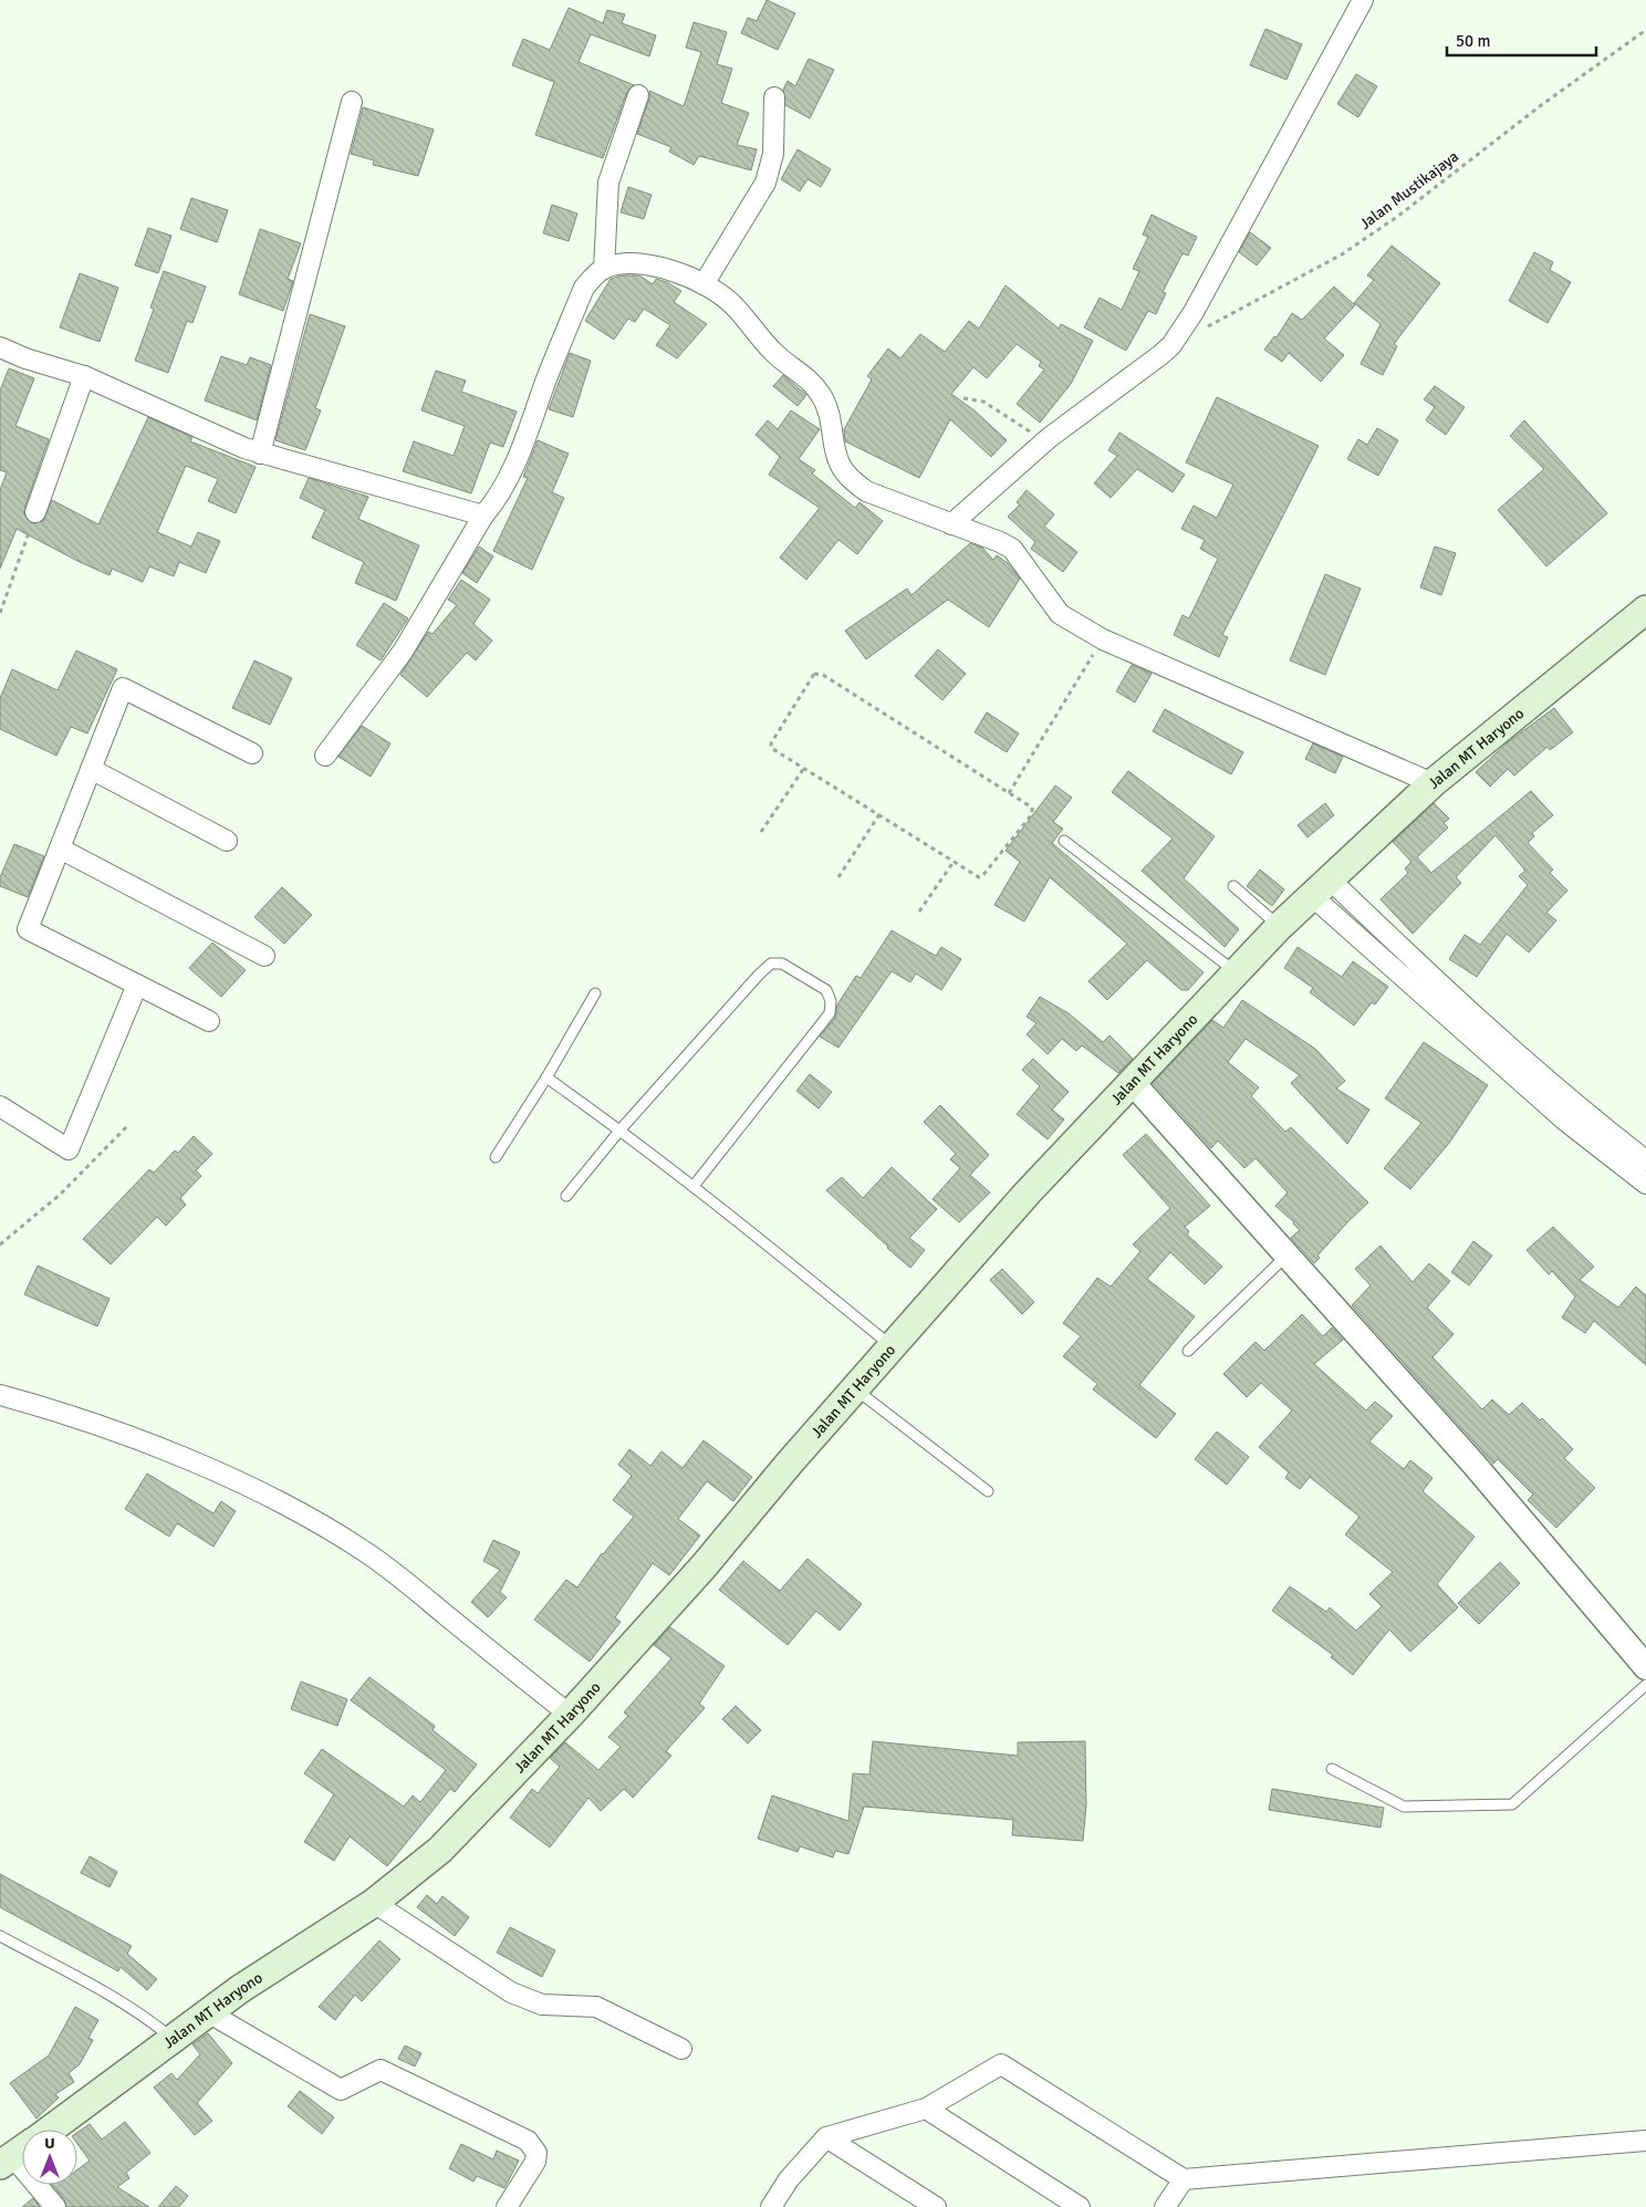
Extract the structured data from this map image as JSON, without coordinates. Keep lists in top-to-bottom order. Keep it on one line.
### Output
{"streets":{"main road":["Jalan MT Haryono"],"path":["Jalan Mustikajaya"]},"scale_bar":"50 m","north":"top"}
